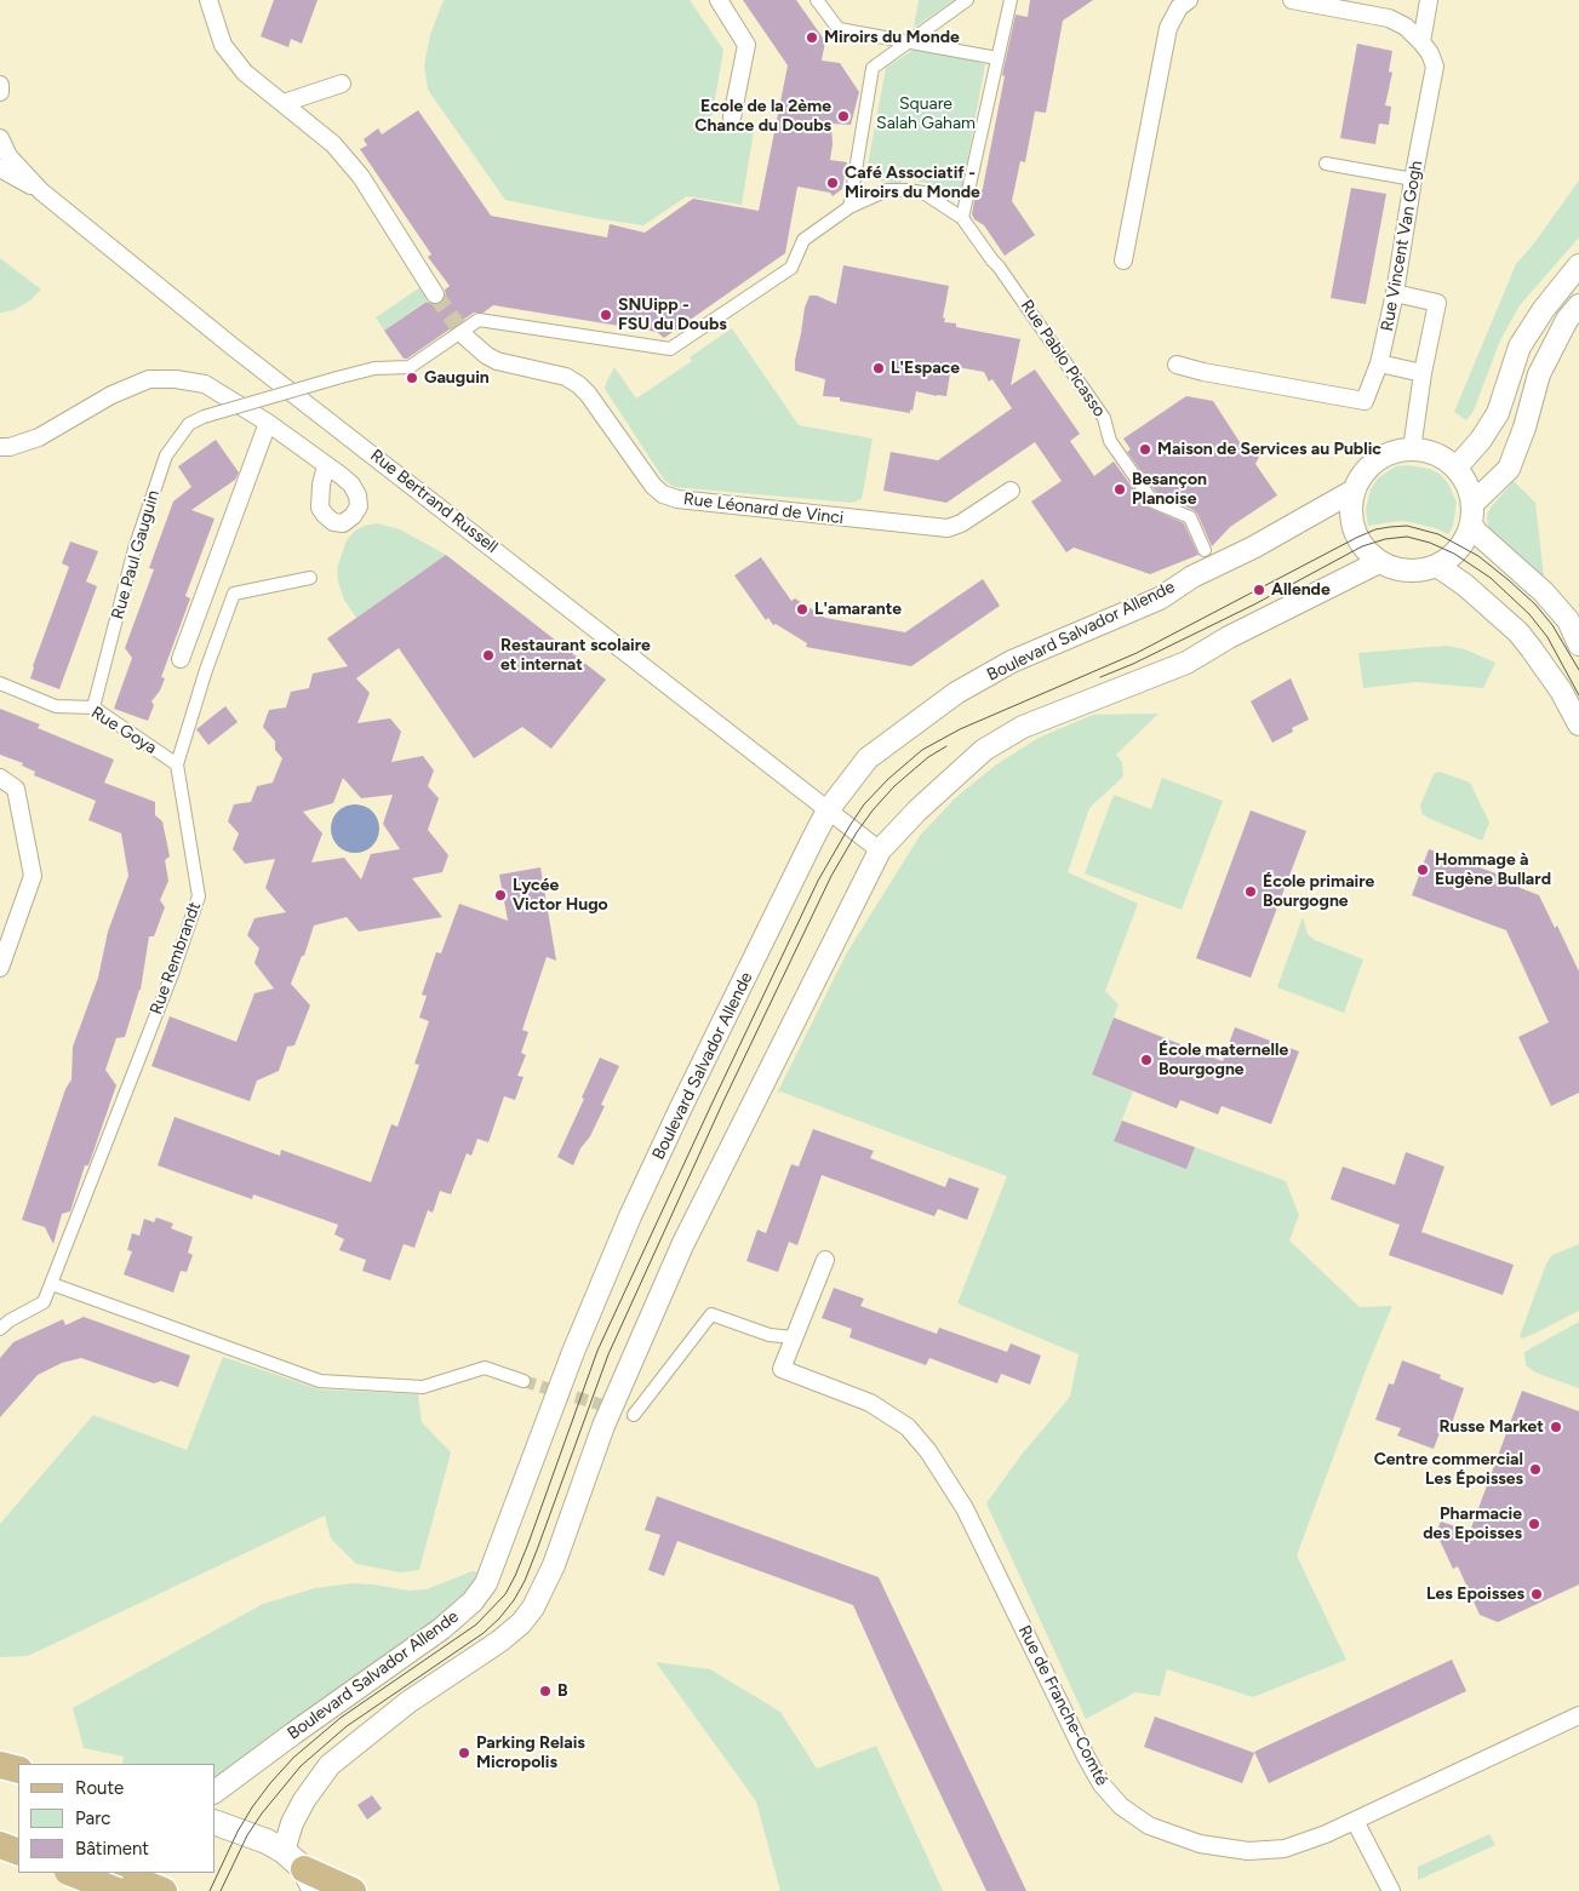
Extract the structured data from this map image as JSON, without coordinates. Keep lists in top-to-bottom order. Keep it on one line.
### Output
{"streets":{"street":["Rue Vincent Van Gogh","Rue Pablo Picasso","Rue Bertrand Russell","Rue Léonard de Vinci","Rue Paul Gauguin","Boulevard Salvador Allende","Rue Goya","Rue Rembrandt","Rue de Franche-Comté"]},"crossings":[["Rue Bertrand Russell","Boulevard Salvador Allende"],["Rue Paul Gauguin","Rue Goya"],["Rue Goya","Rue Rembrandt"]],"parks":["Square Salah Gaham"],"places":["Miroirs du Monde","Ecole de la 2ème Chance du Doubs","Café Associatif - Miroirs du Monde","SNUipp - FSU du Doubs","L'Espace","Gauguin","Maison de Services au Public","Besançon Planoise","Allende","L'amarante","Restaurant scolaire et internat","Hommage à Eugène Bullard","École primaire Bourgogne","Lycée Victor Hugo","École maternelle Bourgogne","Russe Market","Centre commercial Les Époisses","Pharmacie des Epoisses","Les Epoisses","B","Parking Relais Micropolis"],"legend":["Route","Parc","Bâtiment"]}
